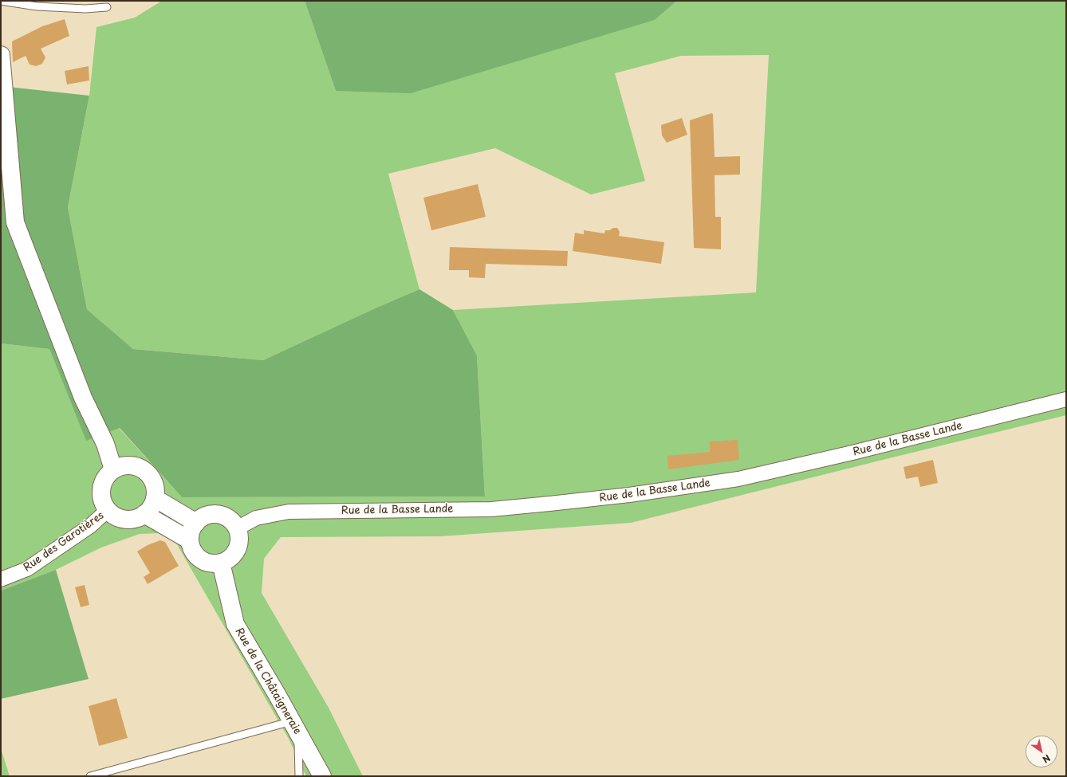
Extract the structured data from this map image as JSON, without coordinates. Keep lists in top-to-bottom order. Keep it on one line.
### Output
{"streets":{"street":["Rue de la Basse Lande","Rue des Garotières","Rue de la Châtaigneraie"]},"crossings":[["Rue de la Basse Lande","Rue de la Châtaigneraie"]],"north":"bottom right"}
